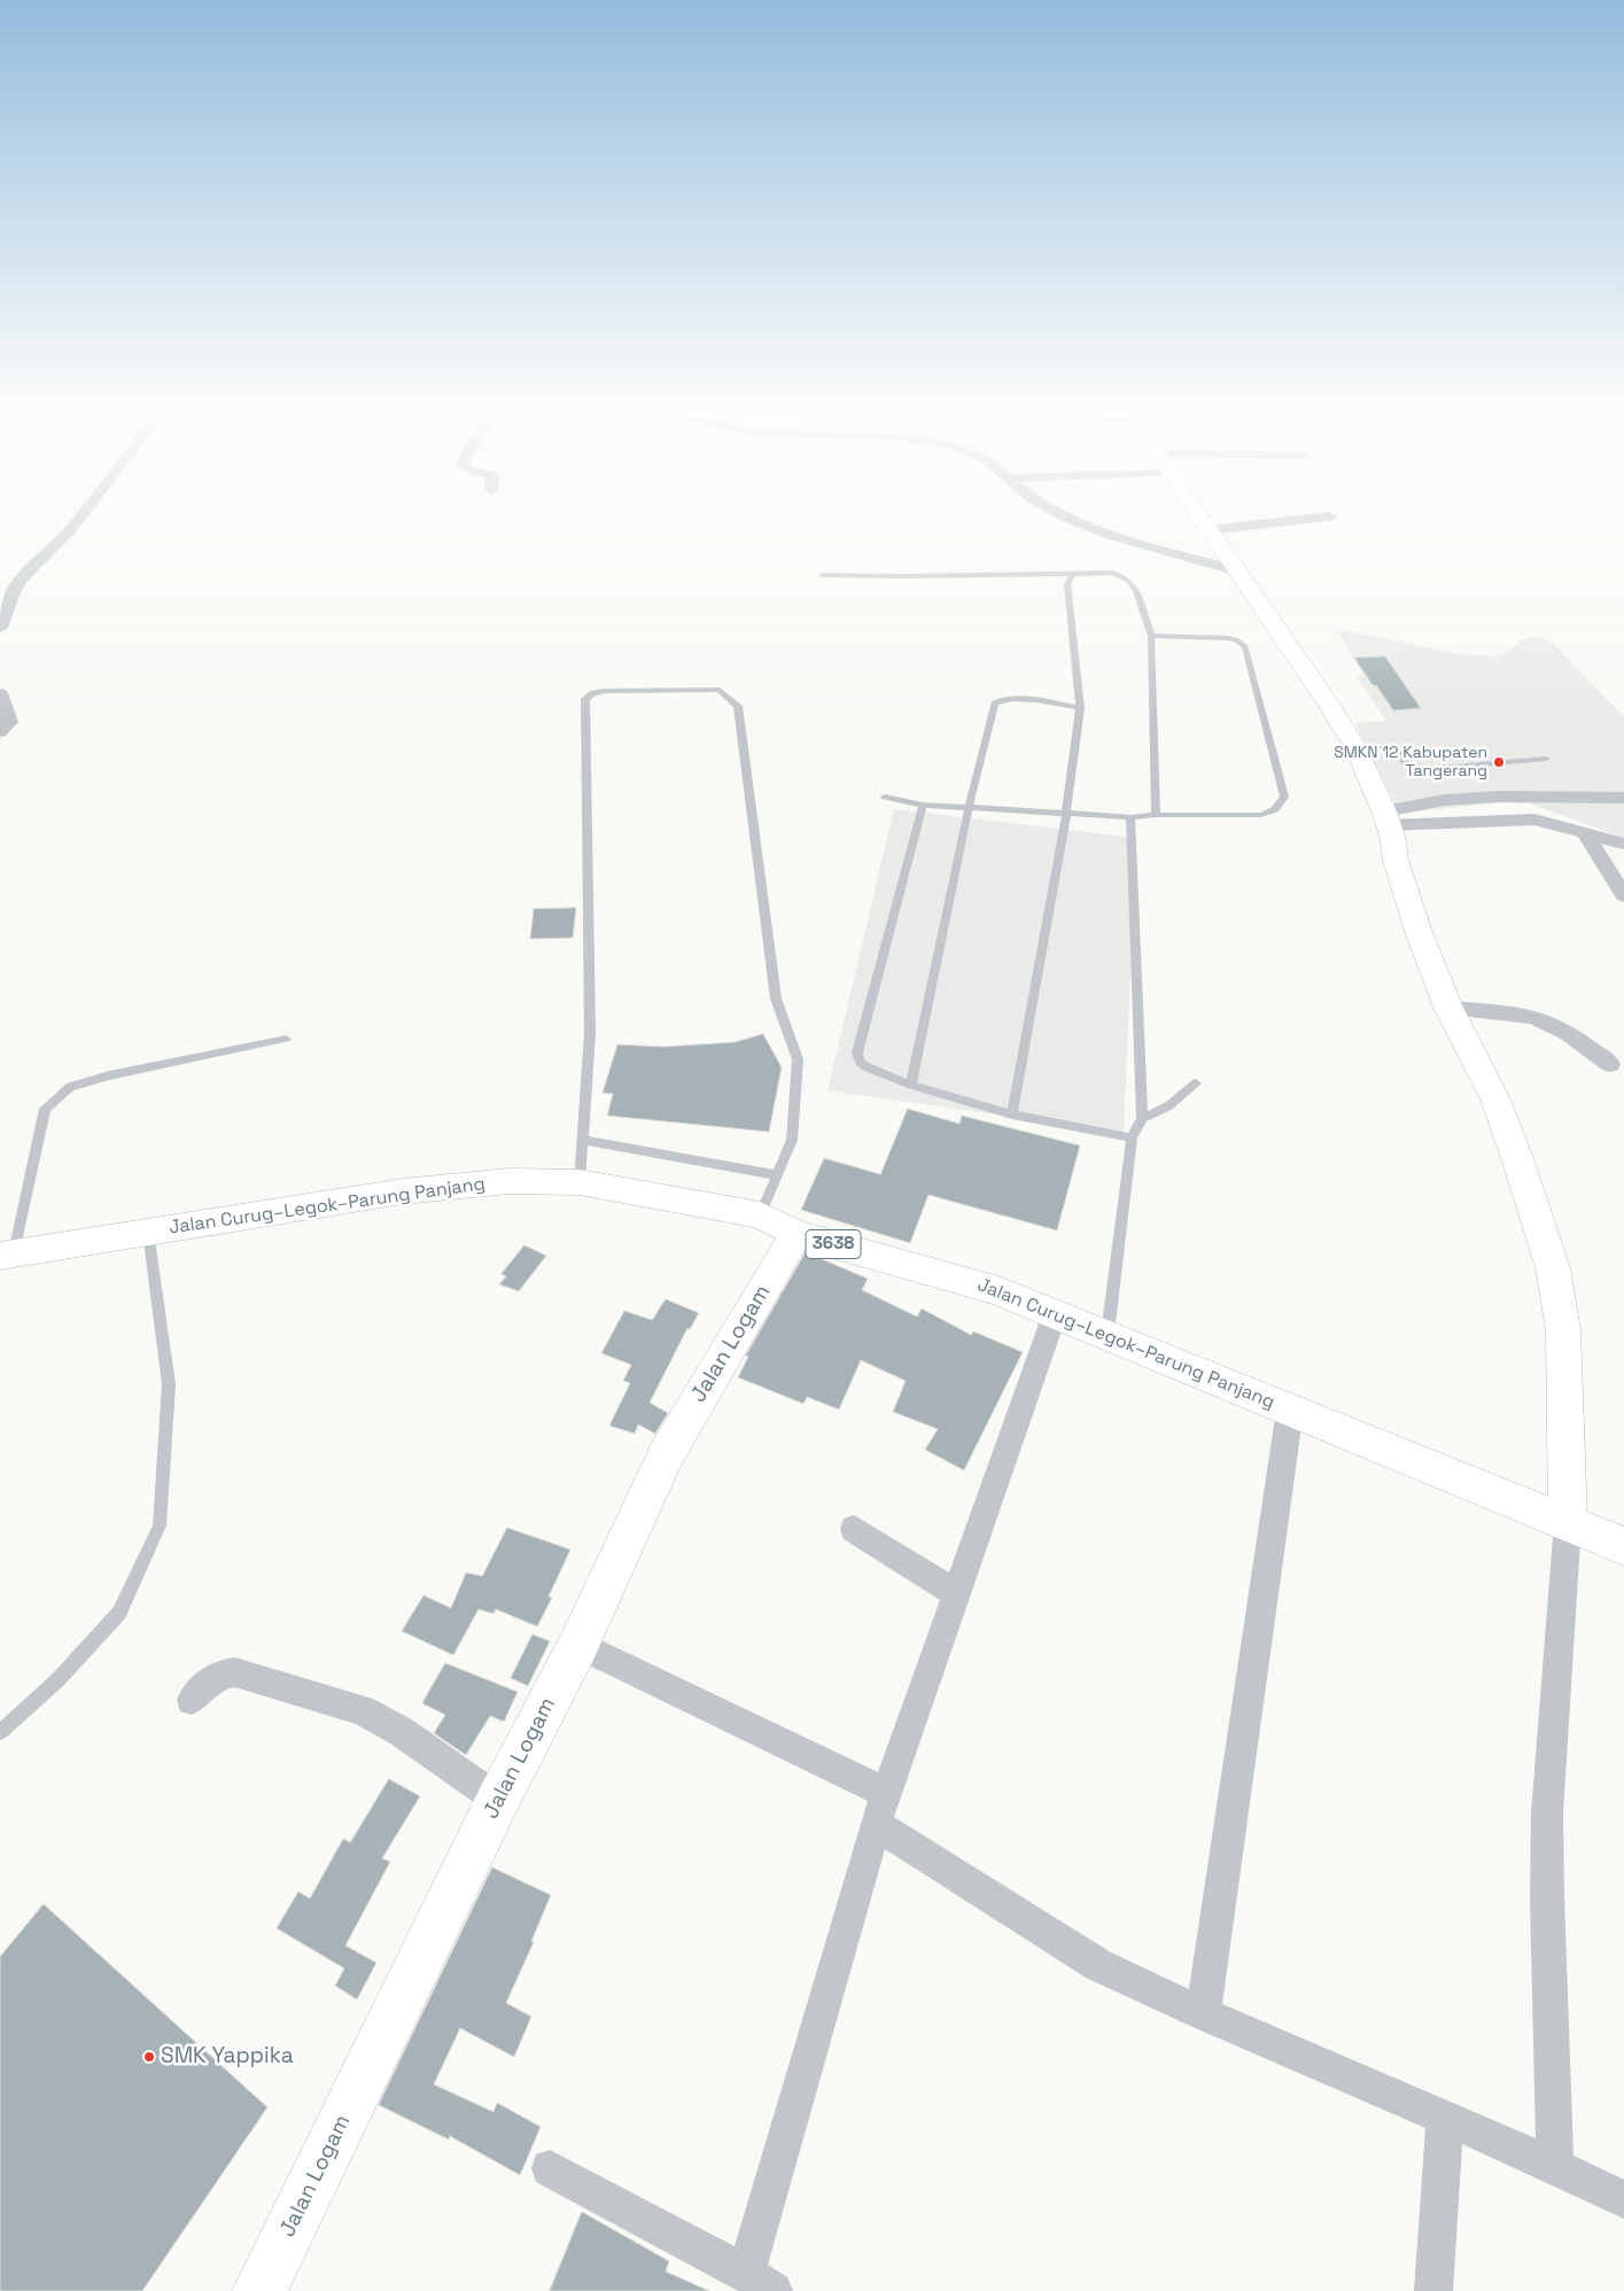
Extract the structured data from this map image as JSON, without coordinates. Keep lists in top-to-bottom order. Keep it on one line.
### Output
{"streets":{"street":["Jalan Curug–Legok–Parung Panjang","3638","Jalan Logam"]},"crossings":[["Jalan Curug–Legok–Parung Panjang","Jalan Logam"]],"places":["SMKN 12 Kabupaten Tangerang","SMK Yappika"]}
